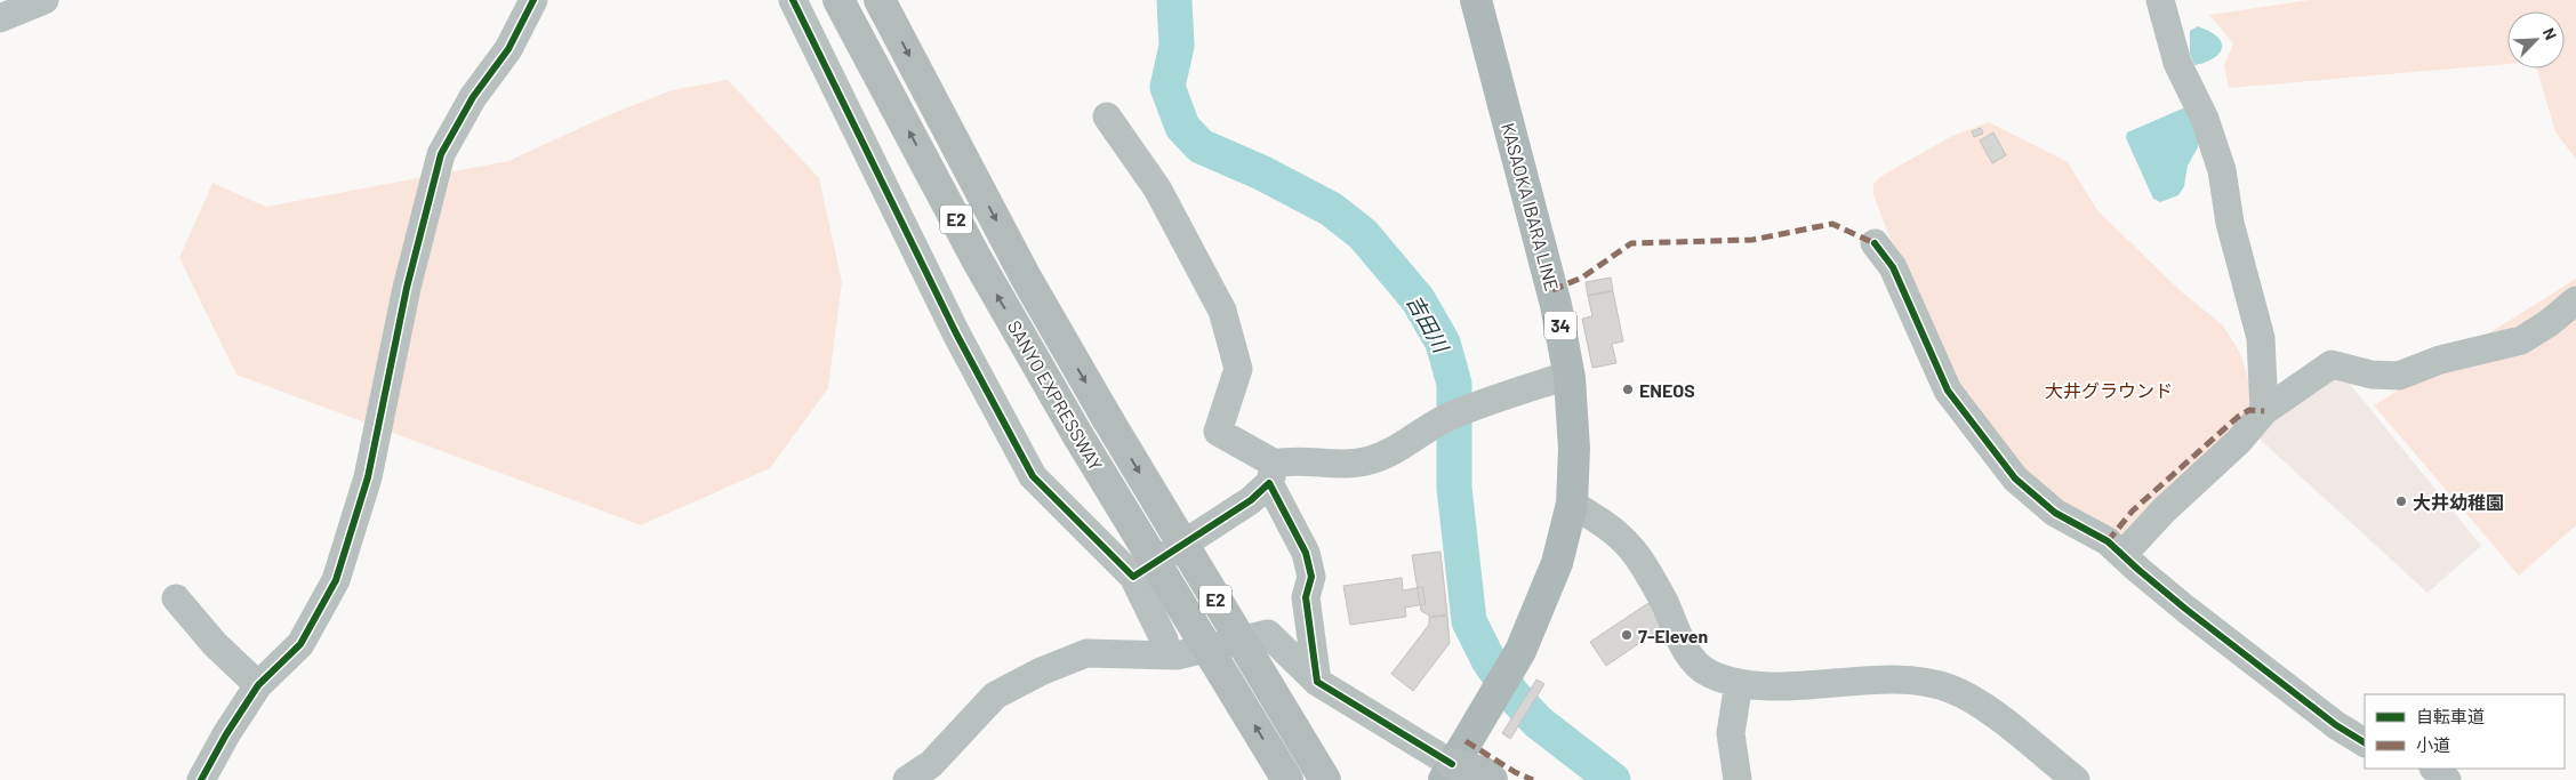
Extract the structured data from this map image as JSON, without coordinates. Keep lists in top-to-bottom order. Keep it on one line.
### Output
{"streets":{"highway":["E2","SANYO EXPRESSWAY"],"main road":["KASAOKA IBARA LINE","34"]},"water":["吉田川"],"parks":["大井グラウンド"],"places":["ENEOS","大井幼稚園","7-Eleven"],"legend":["自転車道","小道"],"north":"top right"}
